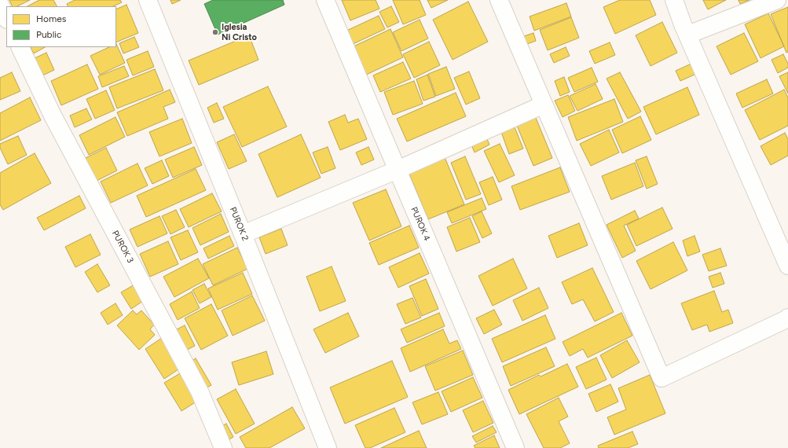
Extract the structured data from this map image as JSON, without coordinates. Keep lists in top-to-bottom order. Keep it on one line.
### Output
{"streets":{"street":["PUROK 2","PUROK 4","PUROK 3"]},"places":["Iglesia Ni Cristo"],"legend":["Homes","Public"]}
